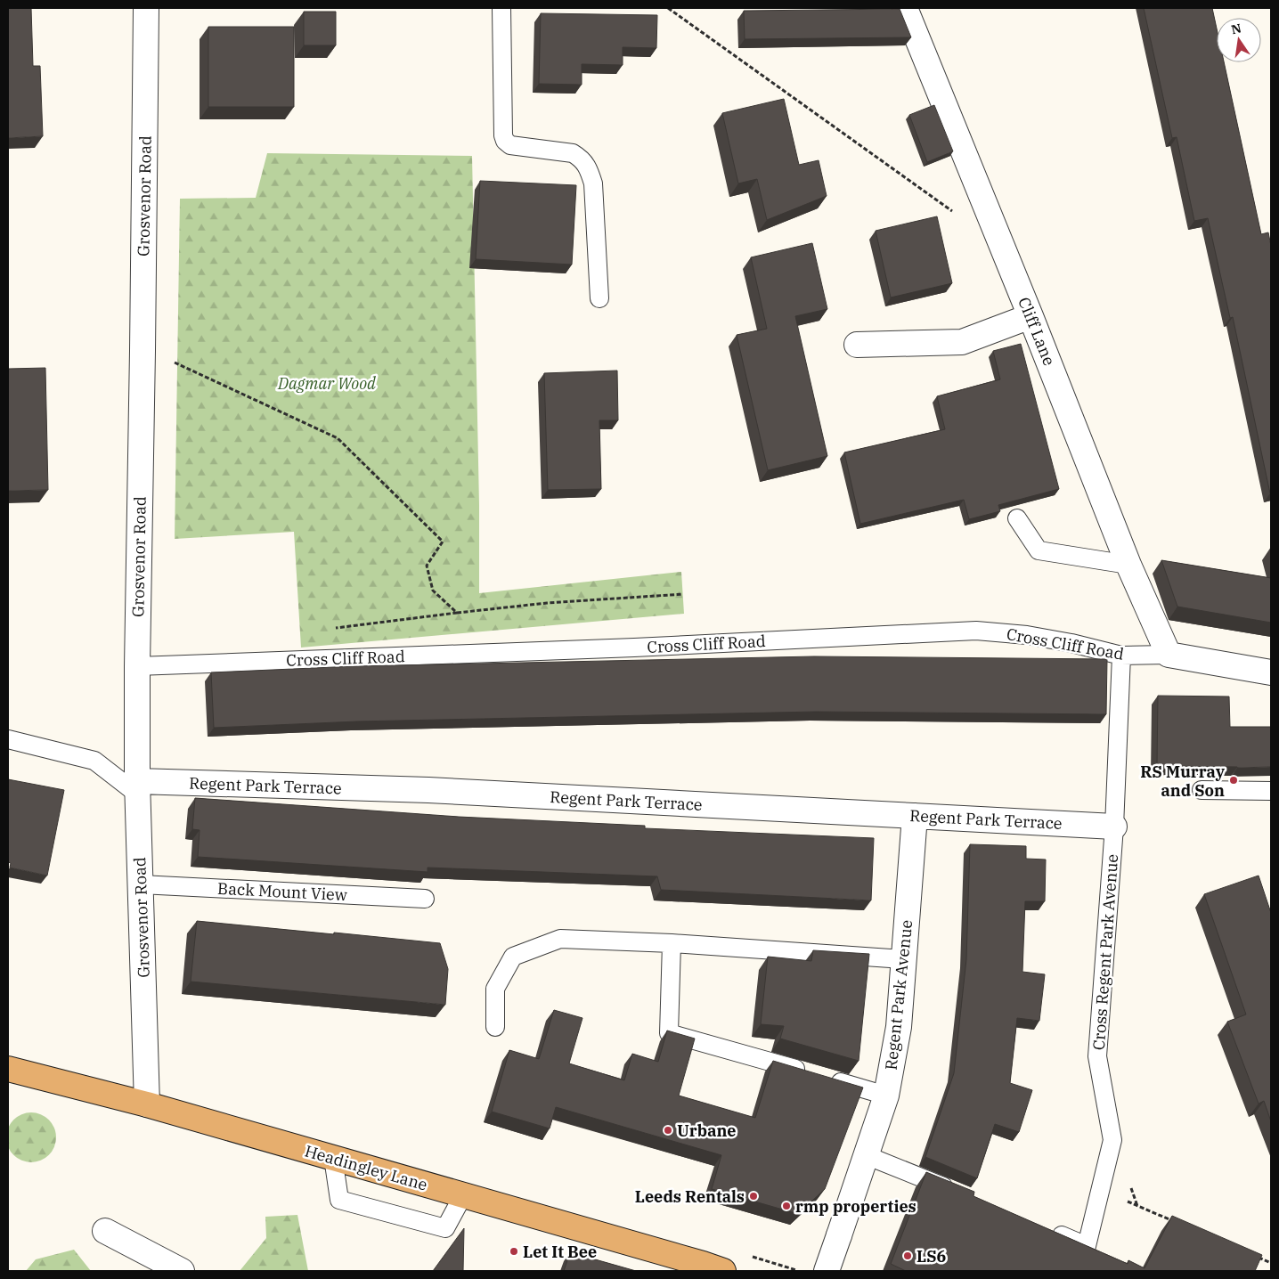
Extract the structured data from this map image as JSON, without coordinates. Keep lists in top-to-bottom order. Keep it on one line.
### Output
{"streets":{"highway":["Headingley Lane"],"street":["Grosvenor Road","Cliff Lane","Cross Cliff Road","Regent Park Terrace","Regent Park Avenue"],"lane":["Back Mount View","Cross Regent Park Avenue"]},"crossings":[["Grosvenor Road","Cross Cliff Road"],["Grosvenor Road","Regent Park Terrace"],["Grosvenor Road","Back Mount View"],["Grosvenor Road","Headingley Lane"],["Cliff Lane","Cross Cliff Road"],["Cross Cliff Road","Cross Regent Park Avenue"],["Regent Park Terrace","Cross Regent Park Avenue"],["Regent Park Terrace","Regent Park Avenue"]],"parks":["Dagmar Wood"],"places":["RS Murray and Son","Urbane","Leeds Rentals","rmp properties","Let It Bee","LS6"],"north":"top"}
